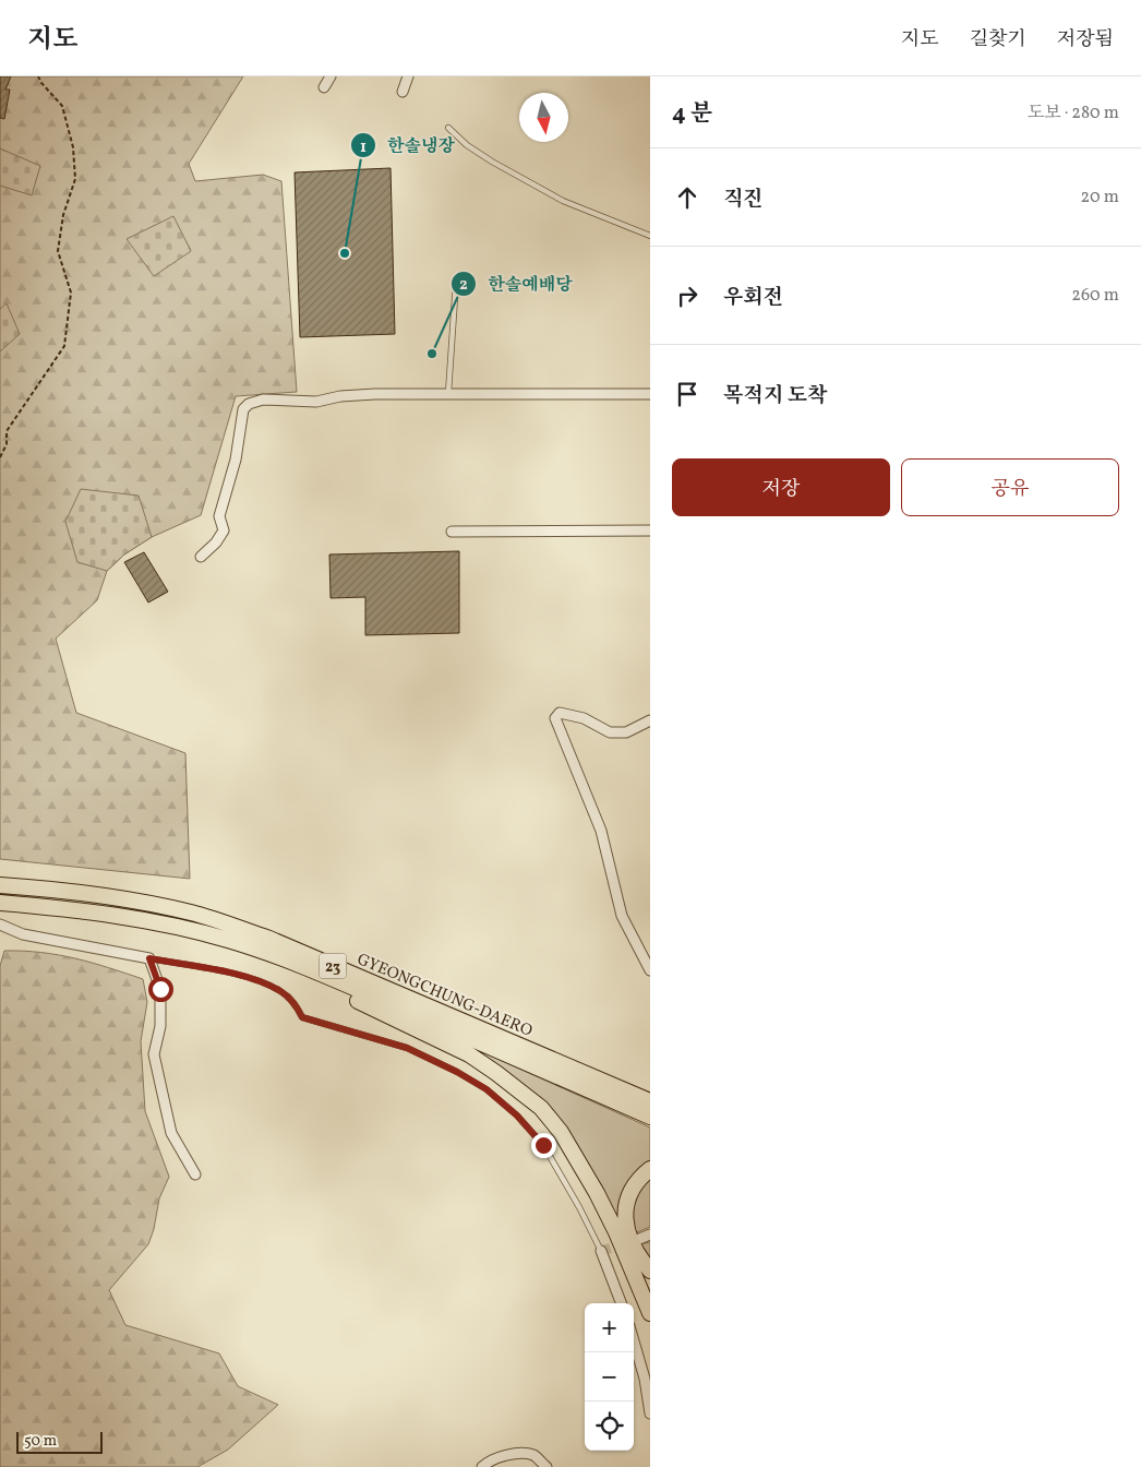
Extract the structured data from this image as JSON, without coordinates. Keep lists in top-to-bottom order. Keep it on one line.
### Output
{"streets":{"main road":["23","GYEONGCHUNG-DAERO"]},"places":["한솔냉장","한솔예배당"],"scale_bar":"50 m","north":"bottom","page":{"header":"지도","nav":["지도","길찾기","저장됨"],"heading":["4 분","도보 · 280 m"],"list":[["직진","20 m"],["우회전","260 m"],"목적지 도착"],"buttons":["저장","공유"],"map_buttons":["+","−"],"scale":"50 m"}}
